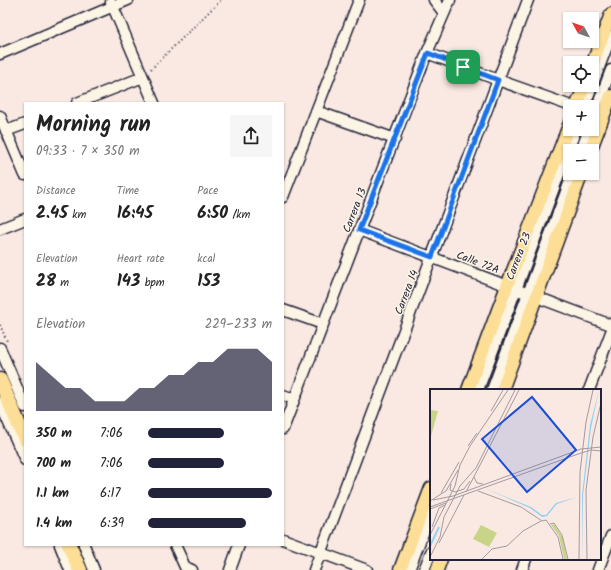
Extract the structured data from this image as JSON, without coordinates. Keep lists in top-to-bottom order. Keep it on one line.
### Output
{"streets":{"main road":["Carrera 23"],"street":["Carrera 13","Calle 72A","Carrera 14"]},"crossings":[["Carrera 13","Calle 72A"],["Carrera 23","Calle 72A"],["Calle 72A","Carrera 14"]],"north":"top left","page":{"map_buttons":["+","−"],"heading":["Morning run","09:33 · 7 × 350 m"],"stats":[["Distance","2.45 km"],["Time","16:45"],["Pace","6:50 /km"],["Elevation","28 m"],["Heart rate","143 bpm"],["kcal","153"]],"chart":["Elevation","229–233 m"],"list":[{"name":"350 m","note":"7:06"},{"name":"700 m","note":"7:06"},{"name":"1.1 km","note":"6:17"},{"name":"1.4 km","note":"6:39"}]}}
